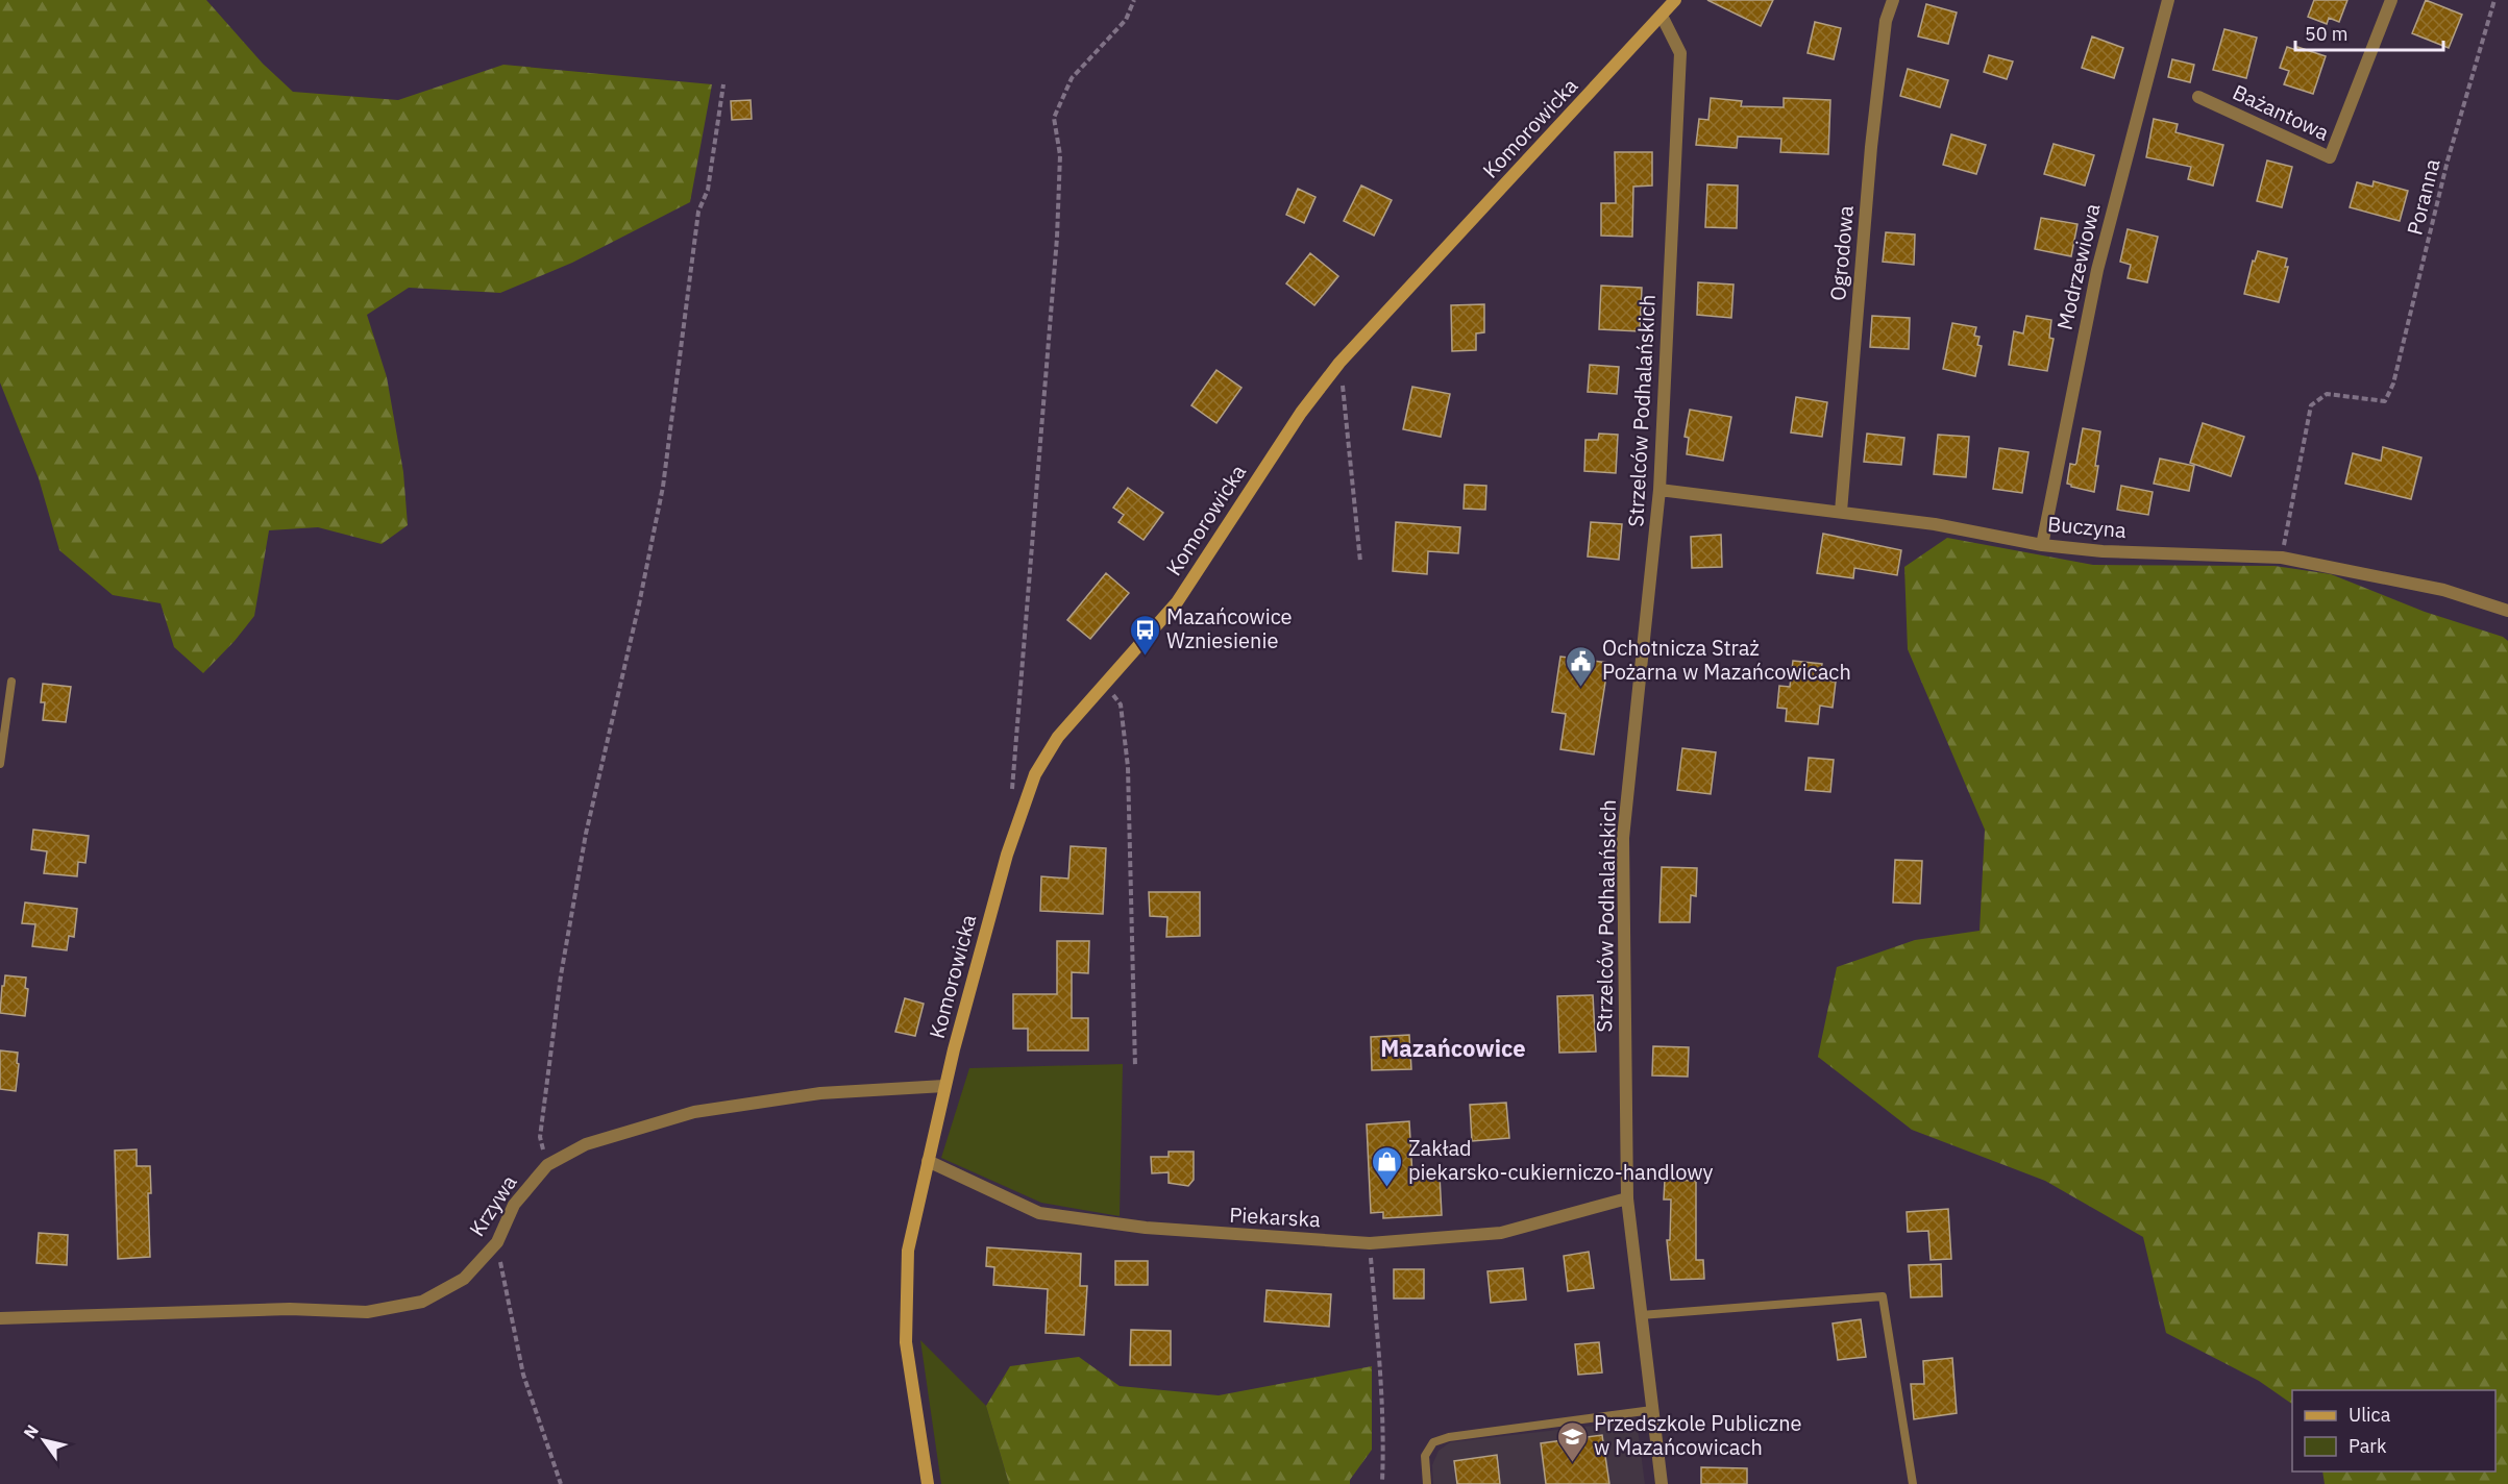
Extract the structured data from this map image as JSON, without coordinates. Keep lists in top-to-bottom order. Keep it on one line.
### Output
{"streets":{"street":["Bażantowa","Komorowicka","Ogrodowa","Modrzewiowa","Strzelców Podhalańskich","Buczyna","Krzywa","Piekarska"],"path":["Poranna"]},"crossings":[["Komorowicka","Strzelców Podhalańskich"],["Komorowicka","Krzywa"],["Komorowicka","Piekarska"],["Poranna","Buczyna"],["Ogrodowa","Buczyna"],["Modrzewiowa","Buczyna"],["Strzelców Podhalańskich","Buczyna"],["Strzelców Podhalańskich","Piekarska"]],"districts":["Mazańcowice"],"places":{"bus stop":["Mazańcowice Wzniesienie"],"public building":["Ochotnicza Straż Pożarna w Mazańcowicach"],"shop":["Zakład piekarsko-cukierniczo-handlowy"],"school or university":["Przedszkole Publiczne w Mazańcowicach"]},"legend":["Ulica","Park"],"scale_bar":"50 m","north":"top left"}
